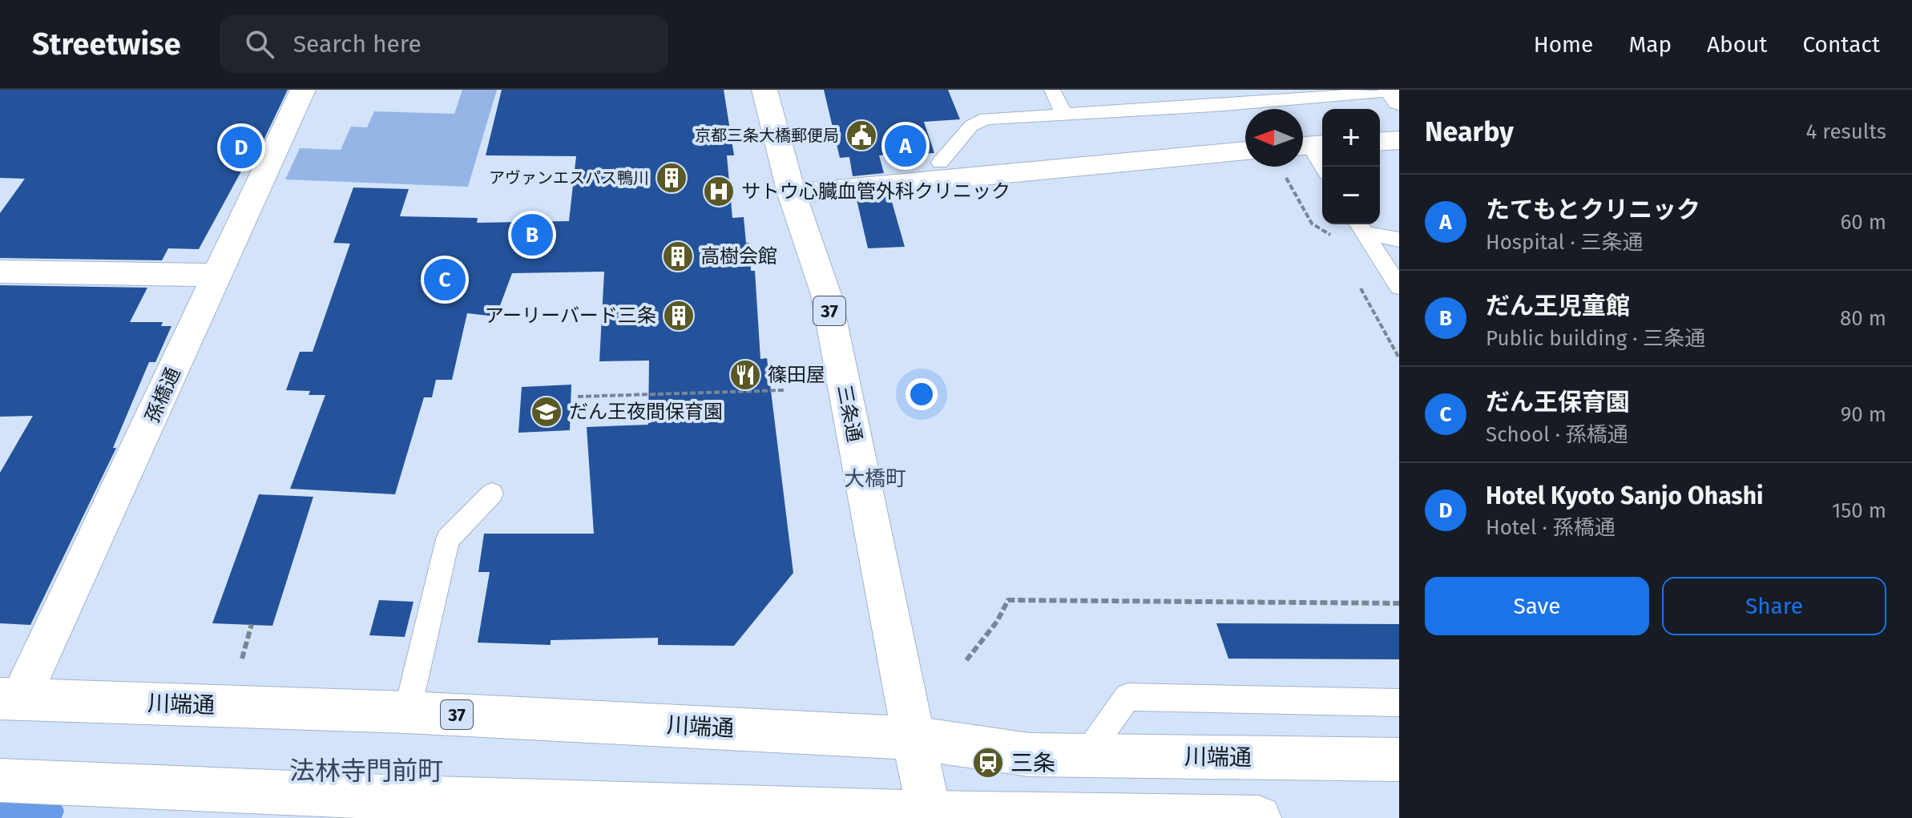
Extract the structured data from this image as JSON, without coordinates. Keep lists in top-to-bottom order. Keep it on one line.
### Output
{"streets":{"main road":["37","孫橋通","三条通","川端通"]},"crossings":[["孫橋通","川端通"],["三条通","川端通"]],"districts":["大橋町","法林寺門前町"],"places":{"public building":["京都三条大橋郵便局"],"building":["アヴァンエスパス鴨川","高樹会館","アーリーバード三条"],"hospital":["サトウ心臓血管外科クリニック"],"restaurant":["篠田屋"],"school or university":["だん王夜間保育園"],"station":["三条"]},"north":"left","page":{"header":"Streetwise","search":"Search here","nav":["Home","Map","About","Contact"],"heading":["Nearby","4 results"],"map_buttons":["+","−"],"pins":["A","D","B","C"],"list":[{"mark":"A","name":"たてもとクリニック","note":"Hospital · 三条通","value":"60 m"},{"mark":"B","name":"だん王児童館","note":"Public building · 三条通","value":"80 m"},{"mark":"C","name":"だん王保育園","note":"School · 孫橋通","value":"90 m"},{"mark":"D","name":"Hotel Kyoto Sanjo Ohashi","note":"Hotel · 孫橋通","value":"150 m"}],"buttons":["Save","Share"]}}
